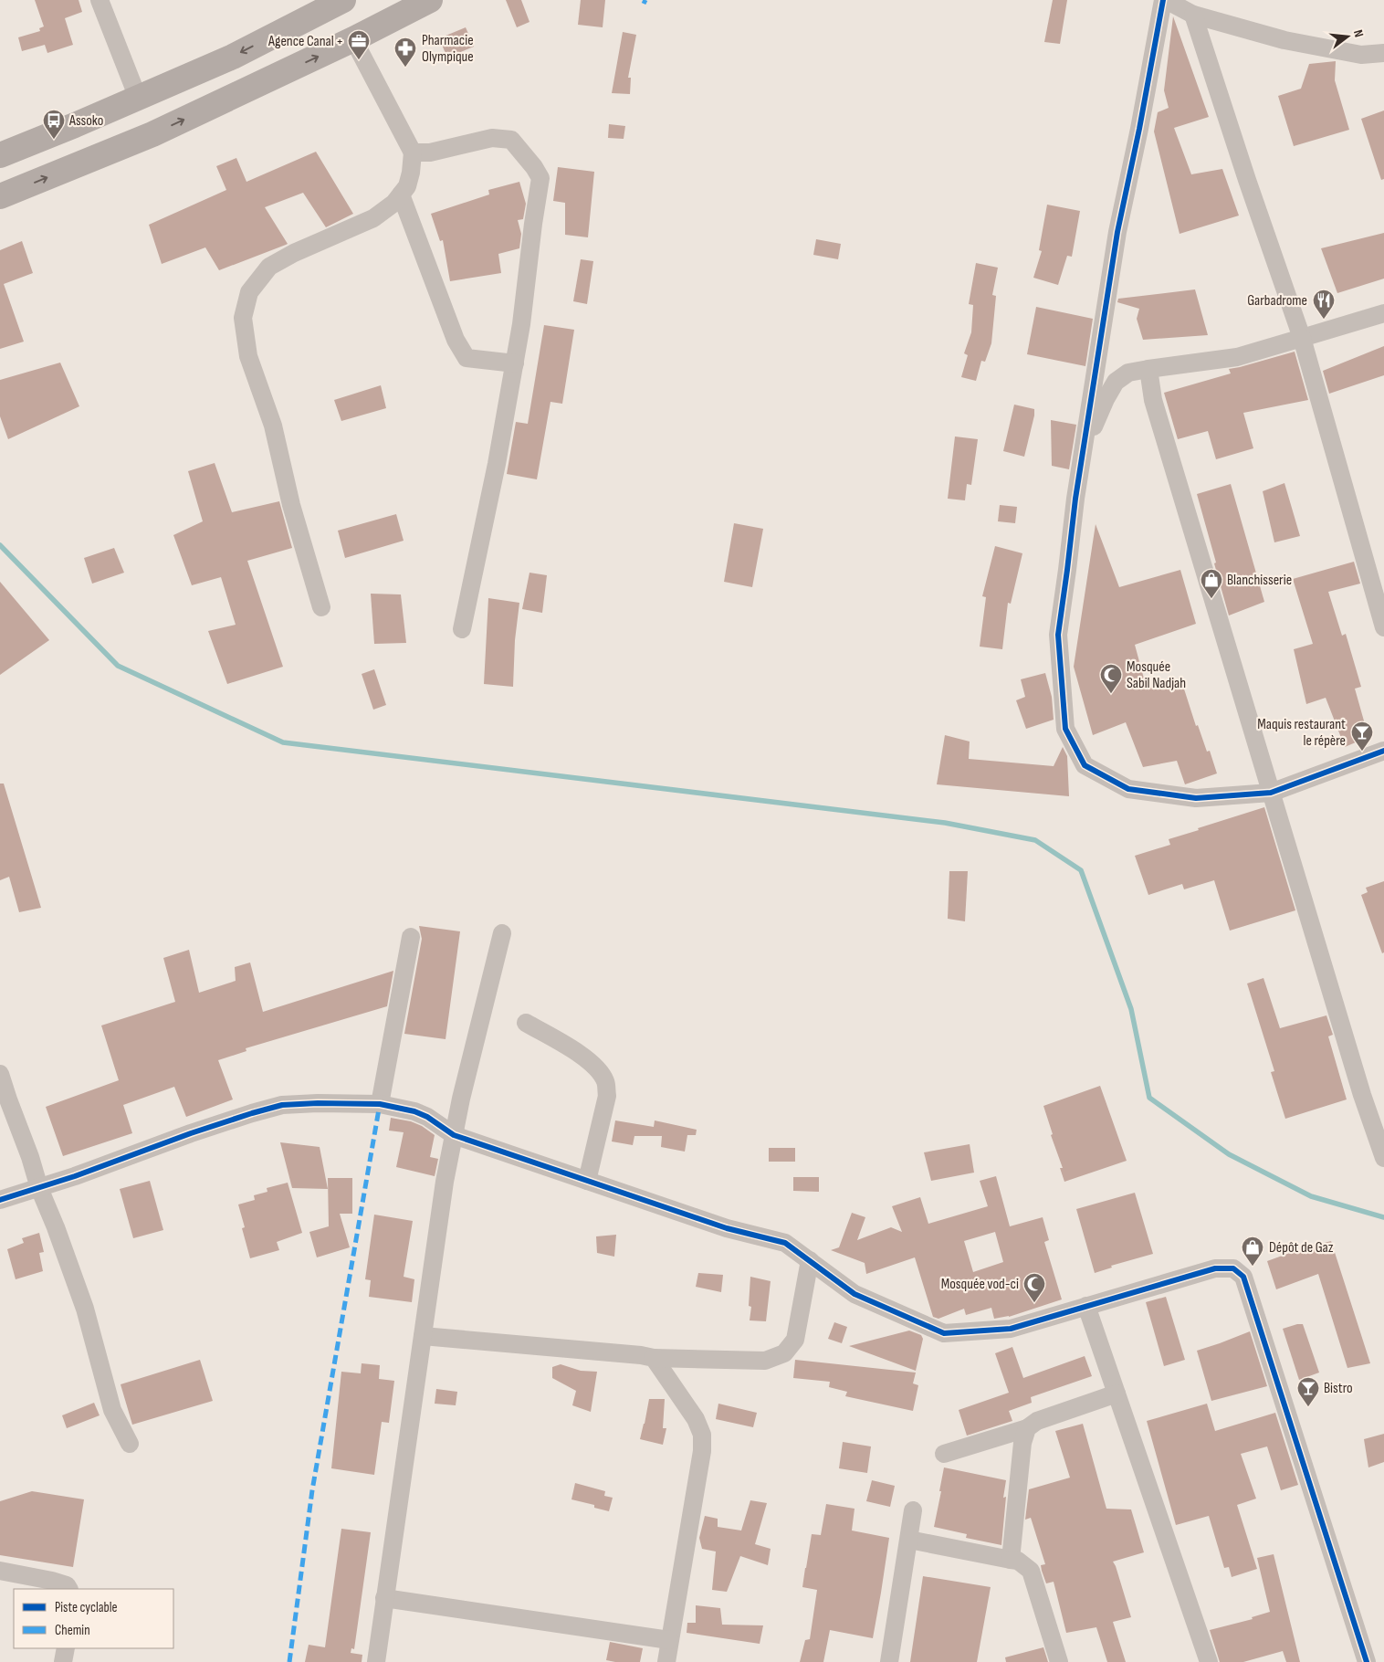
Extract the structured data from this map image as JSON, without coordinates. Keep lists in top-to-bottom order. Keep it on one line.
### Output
{"places":{"office":["Agence Canal +"],"pharmacy":["Pharmacie Olympique"],"bus stop":["Assoko"],"restaurant":["Garbadrome"],"shop":["Blanchisserie","Dépôt de Gaz"],"mosque":["Mosquée Sabil Nadjah","Mosquée vod-ci"],"bar":["Maquis restaurant le répère","Bistro"]},"legend":["Piste cyclable","Chemin"],"north":"right"}
